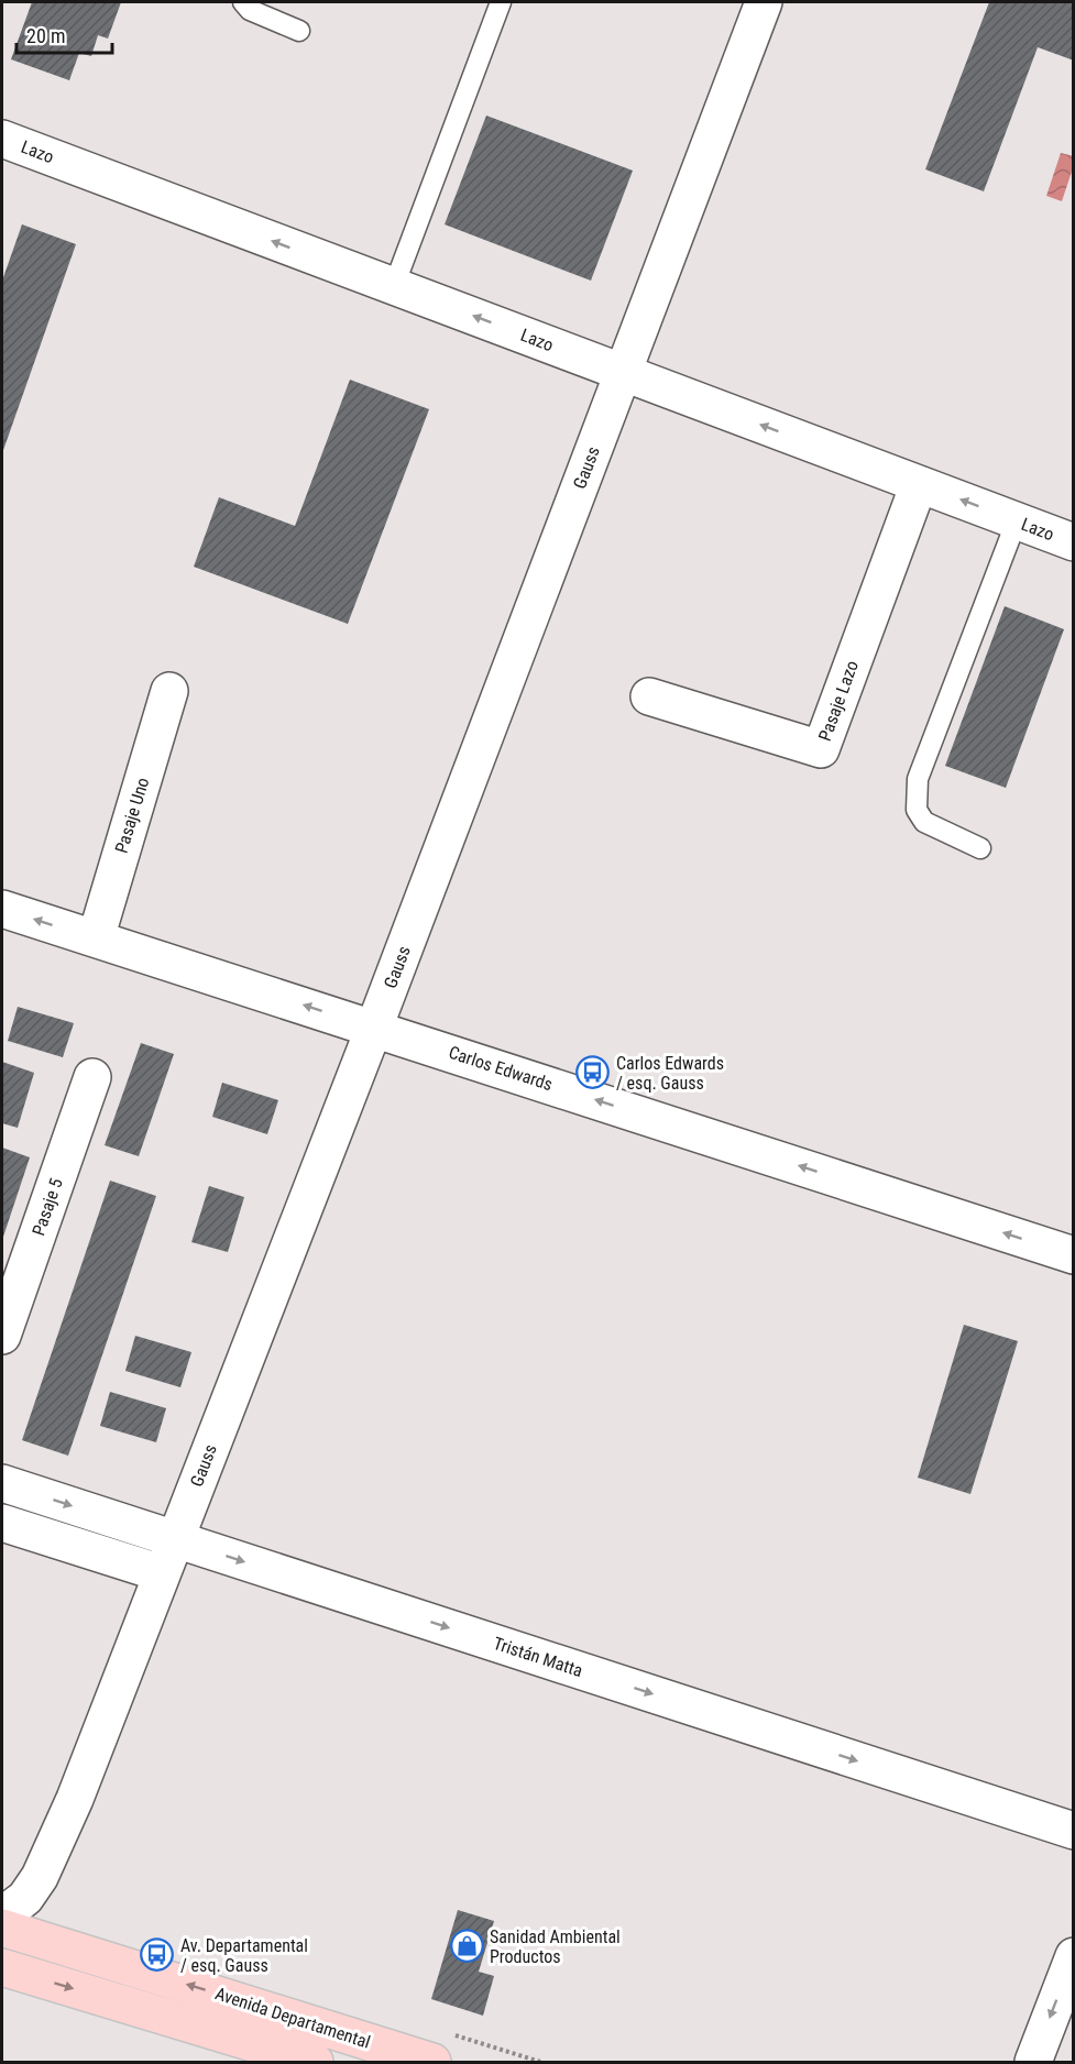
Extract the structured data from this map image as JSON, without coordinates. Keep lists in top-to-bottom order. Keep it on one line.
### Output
{"streets":{"main road":["Avenida Departamental"],"street":["Lazo","Gauss","Pasaje Lazo","Pasaje Uno","Carlos Edwards","Pasaje 5","Tristán Matta"]},"crossings":[["Lazo","Gauss"],["Lazo","Pasaje Lazo"],["Gauss","Carlos Edwards"],["Gauss","Tristán Matta"],["Pasaje Uno","Carlos Edwards"]],"one_way":["Lazo","Carlos Edwards","Tristán Matta"],"places":{"bus stop":["Carlos Edwards / esq. Gauss","Av. Departamental / esq. Gauss"],"shop":["Sanidad Ambiental Productos"]},"scale_bar":"20 m"}
